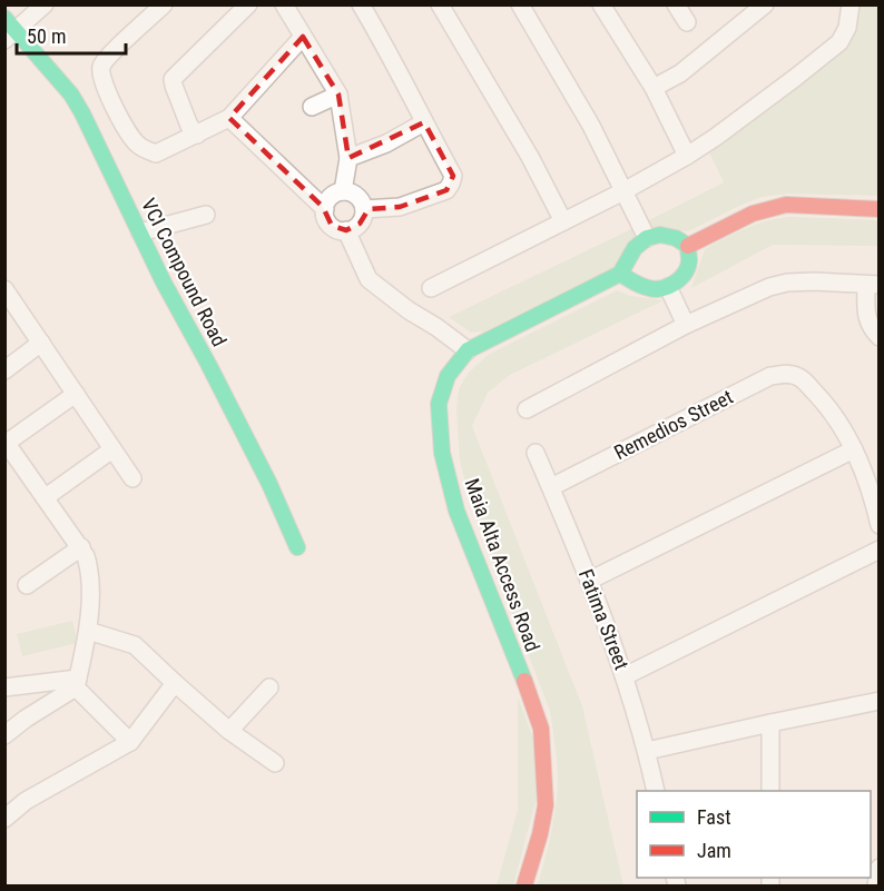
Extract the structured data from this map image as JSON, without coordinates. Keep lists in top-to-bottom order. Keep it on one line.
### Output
{"streets":{"street":["VCI Compound Road","Remedios Street","Maia Alta Access Road","Fatima Street"]},"crossings":[["Remedios Street","Fatima Street"]],"legend":["Fast","Jam"],"scale_bar":"50 m"}
